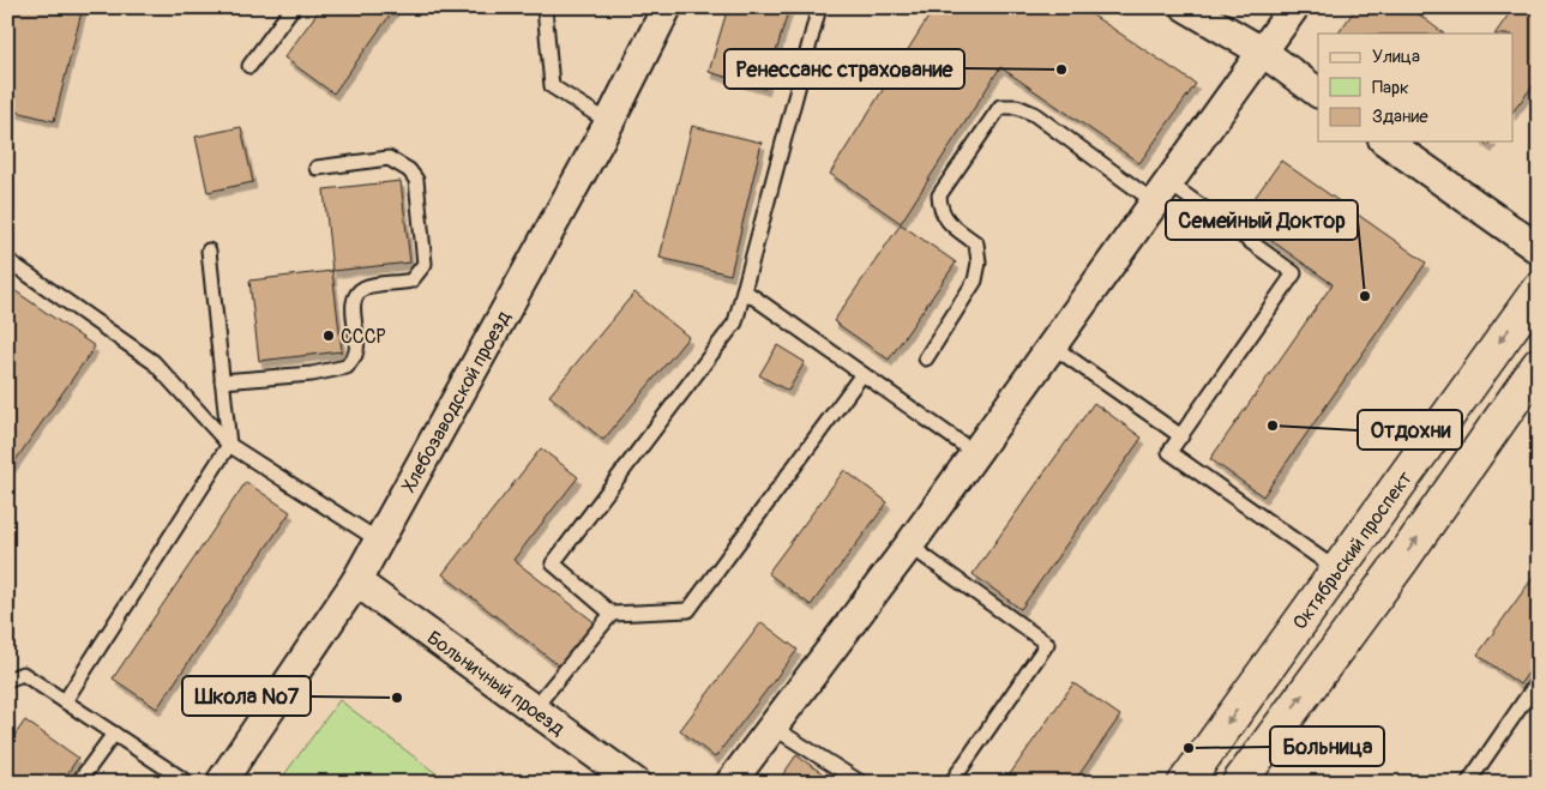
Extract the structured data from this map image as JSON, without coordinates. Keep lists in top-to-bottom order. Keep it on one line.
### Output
{"streets":{"main road":["Октябрьский проспект"],"street":["Хлебозаводской проезд","Больничный проезд"]},"crossings":[["Хлебозаводской проезд","Больничный проезд"]],"places":["Ренессанс страхование","Семейный Доктор","СССР","Отдохни","Школа №7","Больница"],"legend":["Улица","Парк","Здание"]}
